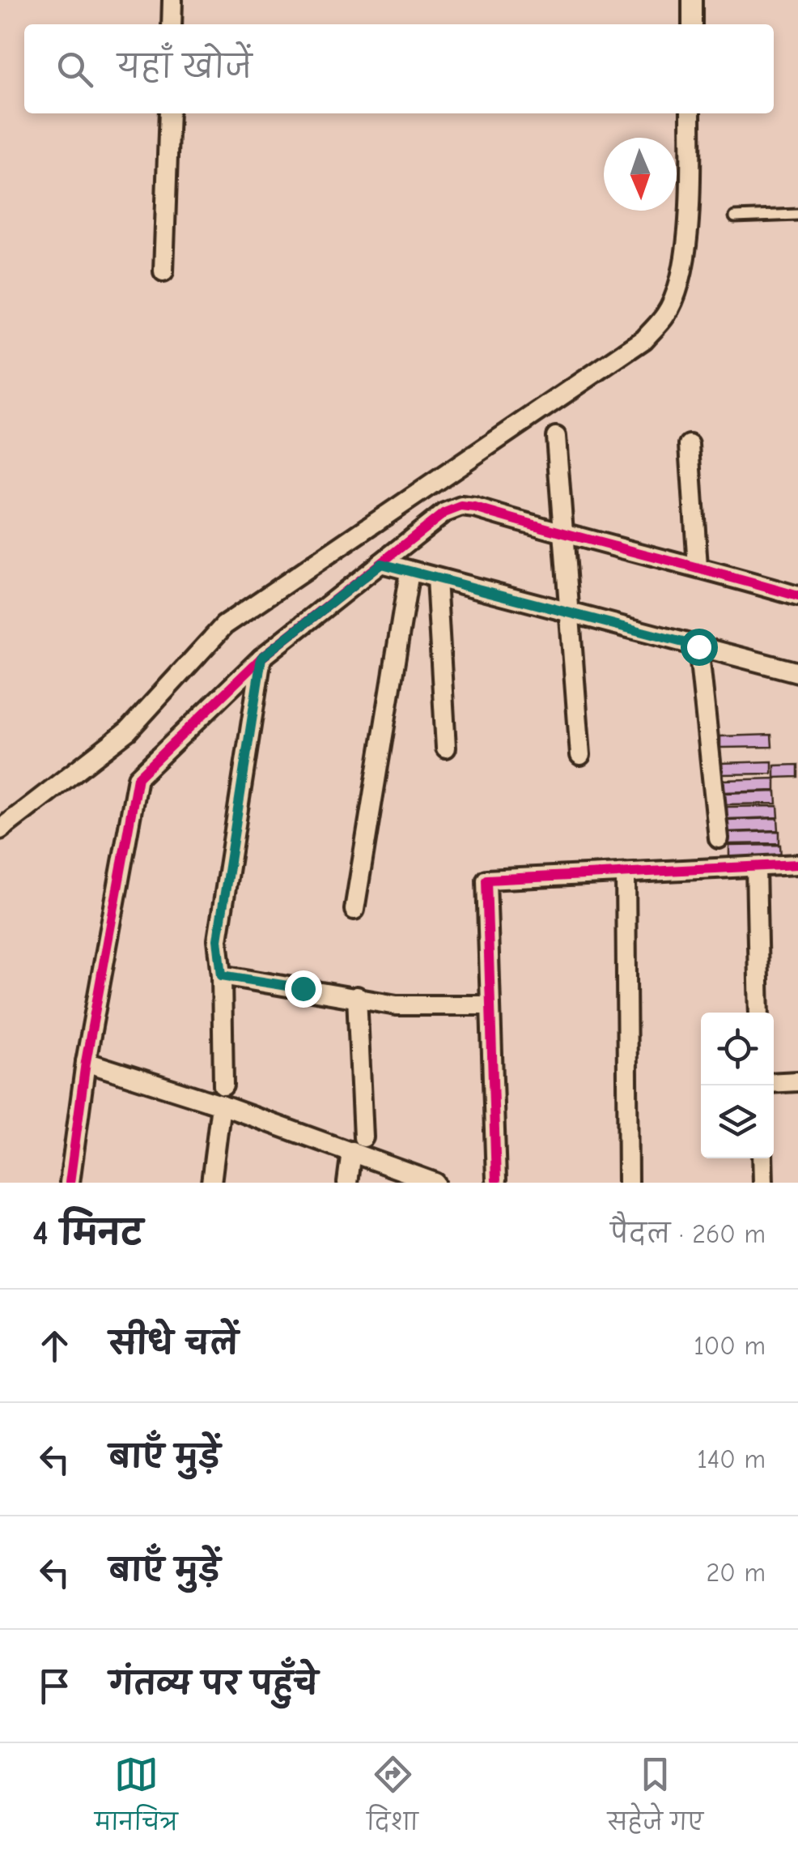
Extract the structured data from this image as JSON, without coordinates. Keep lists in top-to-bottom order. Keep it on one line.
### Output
{"north":"bottom","page":{"search":"यहाँ खोजें","heading":["4 मिनट","पैदल · 260 m"],"list":[["सीधे चलें","100 m"],["बाएँ मुड़ें","140 m"],["बाएँ मुड़ें","20 m"],"गंतव्य पर पहुँचे"],"nav":["मानचित्र","दिशा","सहेजे गए"]}}
